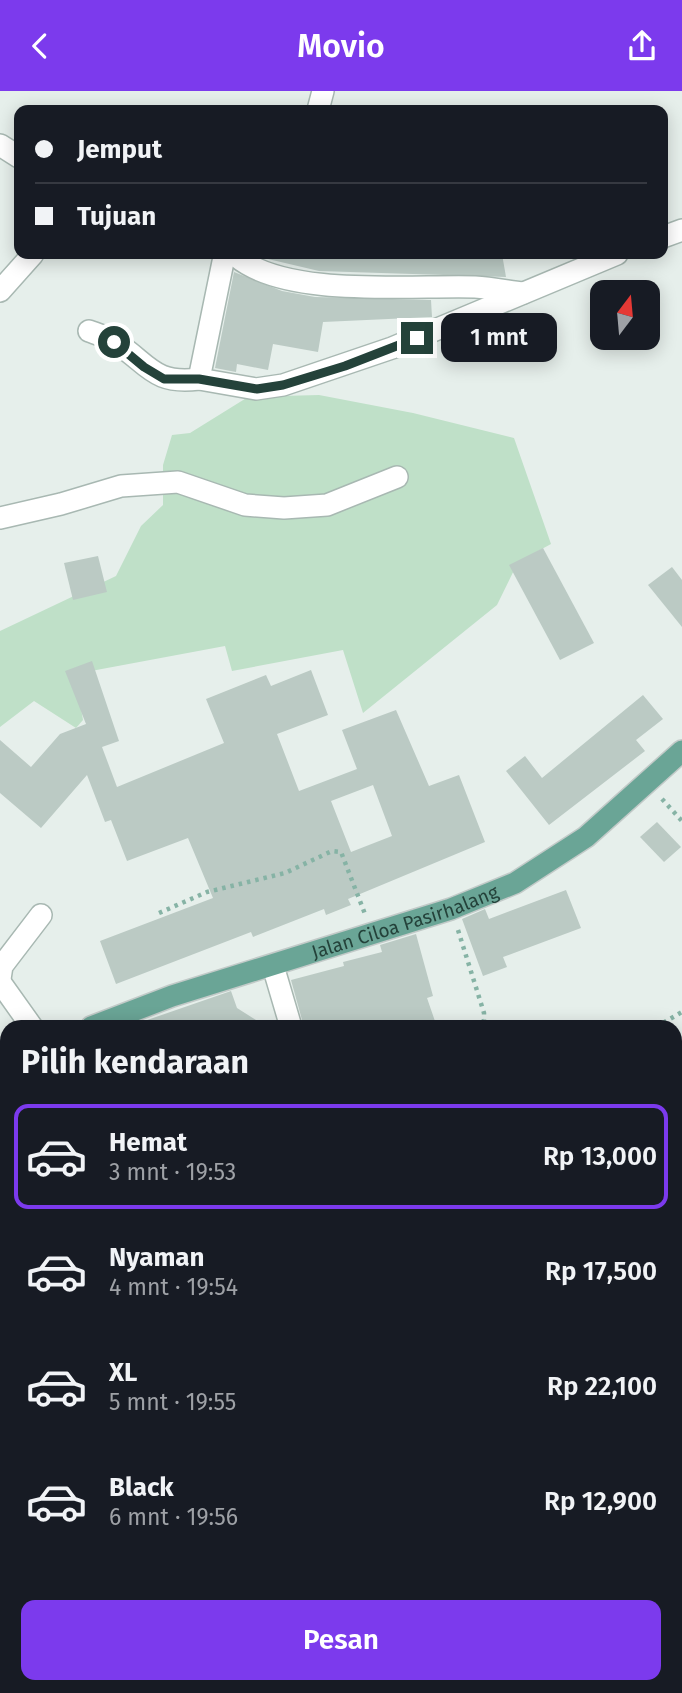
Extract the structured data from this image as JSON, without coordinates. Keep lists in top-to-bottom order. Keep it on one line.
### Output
{"streets":{"main road":["Jalan Ciloa Pasirhalang"]},"north":"top","page":{"header":"Movio","banner":["Jemput","Tujuan"],"bubble":"1 mnt","heading":"Pilih kendaraan","list":[{"name":"Hemat","note":"3 mnt · 19:53","value":"Rp 13,000"},{"name":"Nyaman","note":"4 mnt · 19:54","value":"Rp 17,500"},{"name":"XL","note":"5 mnt · 19:55","value":"Rp 22,100"},{"name":"Black","note":"6 mnt · 19:56","value":"Rp 12,900"}],"buttons":"Pesan"}}
